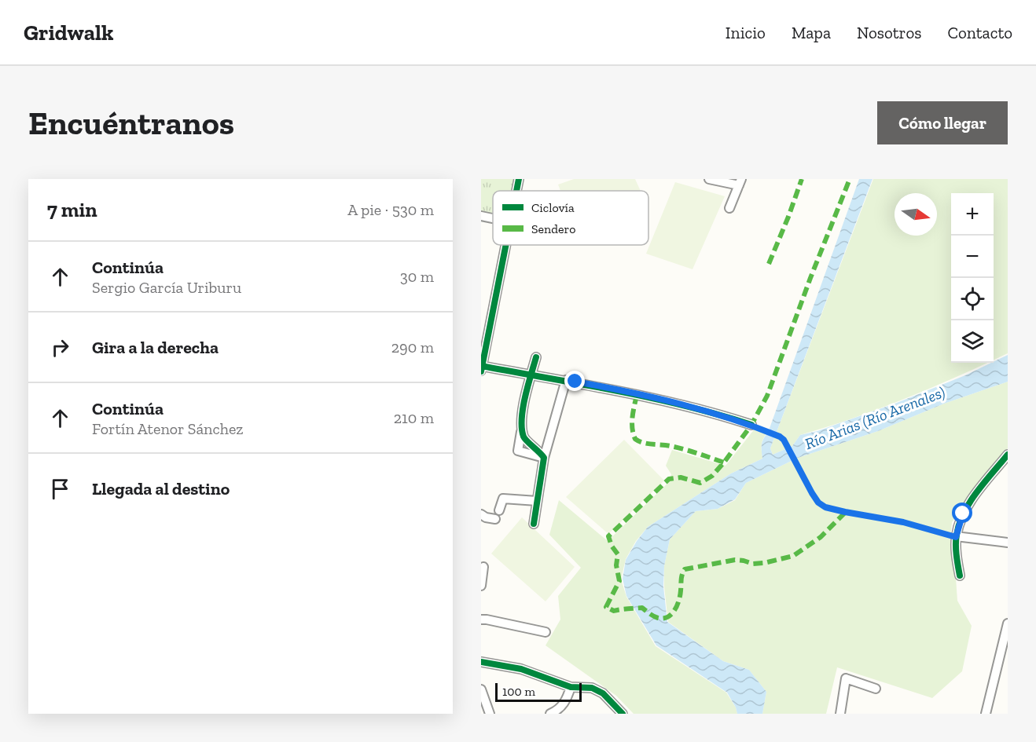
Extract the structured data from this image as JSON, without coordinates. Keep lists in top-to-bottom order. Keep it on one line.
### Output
{"water":["Río Arias (Río Arenales)"],"legend":["Ciclovía","Sendero"],"scale_bar":"100 m","north":"right","page":{"header":"Gridwalk","nav":["Inicio","Mapa","Nosotros","Contacto"],"buttons":"Cómo llegar","title":"Encuéntranos","heading":["7 min","A pie · 530 m"],"map_buttons":["+","−"],"list":[["Continúa","Sergio García Uriburu","30 m"],["Gira a la derecha","290 m"],["Continúa","Fortín Atenor Sánchez","210 m"],"Llegada al destino"],"scale":"100 m"}}
